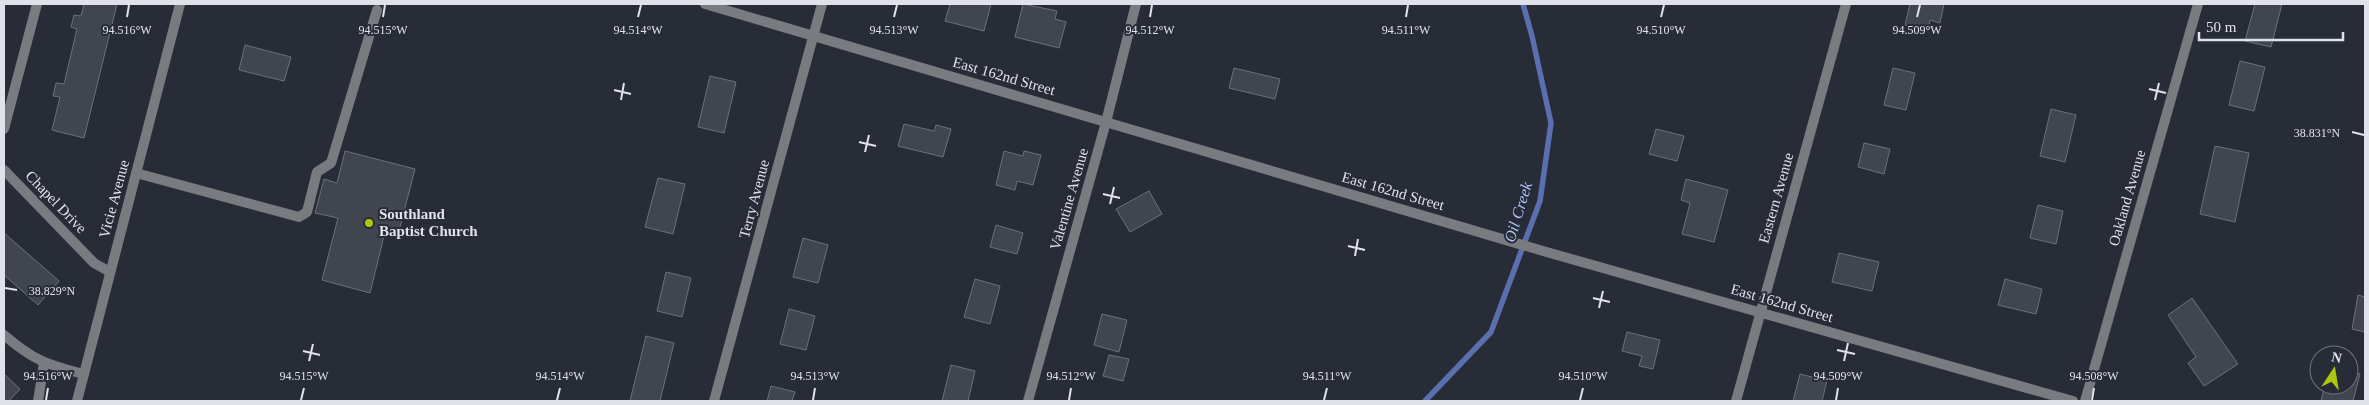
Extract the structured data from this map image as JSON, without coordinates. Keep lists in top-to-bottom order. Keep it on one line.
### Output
{"streets":{"street":["East 162nd Street","Eastern Avenue","Oakland Avenue","Vicie Avenue","Terry Avenue","Valentine Avenue","Chapel Drive"]},"crossings":[["East 162nd Street","Eastern Avenue"],["East 162nd Street","Terry Avenue"],["East 162nd Street","Valentine Avenue"],["Vicie Avenue","Chapel Drive"]],"water":["Oil Creek"],"places":["Southland Baptist Church"],"scale_bar":"50 m","north":"top","coordinates":["94.516°W","94.515°W","94.514°W","94.513°W","94.512°W","94.511°W","94.510°W","94.509°W","38.831°N","38.829°N","94.508°W"]}
